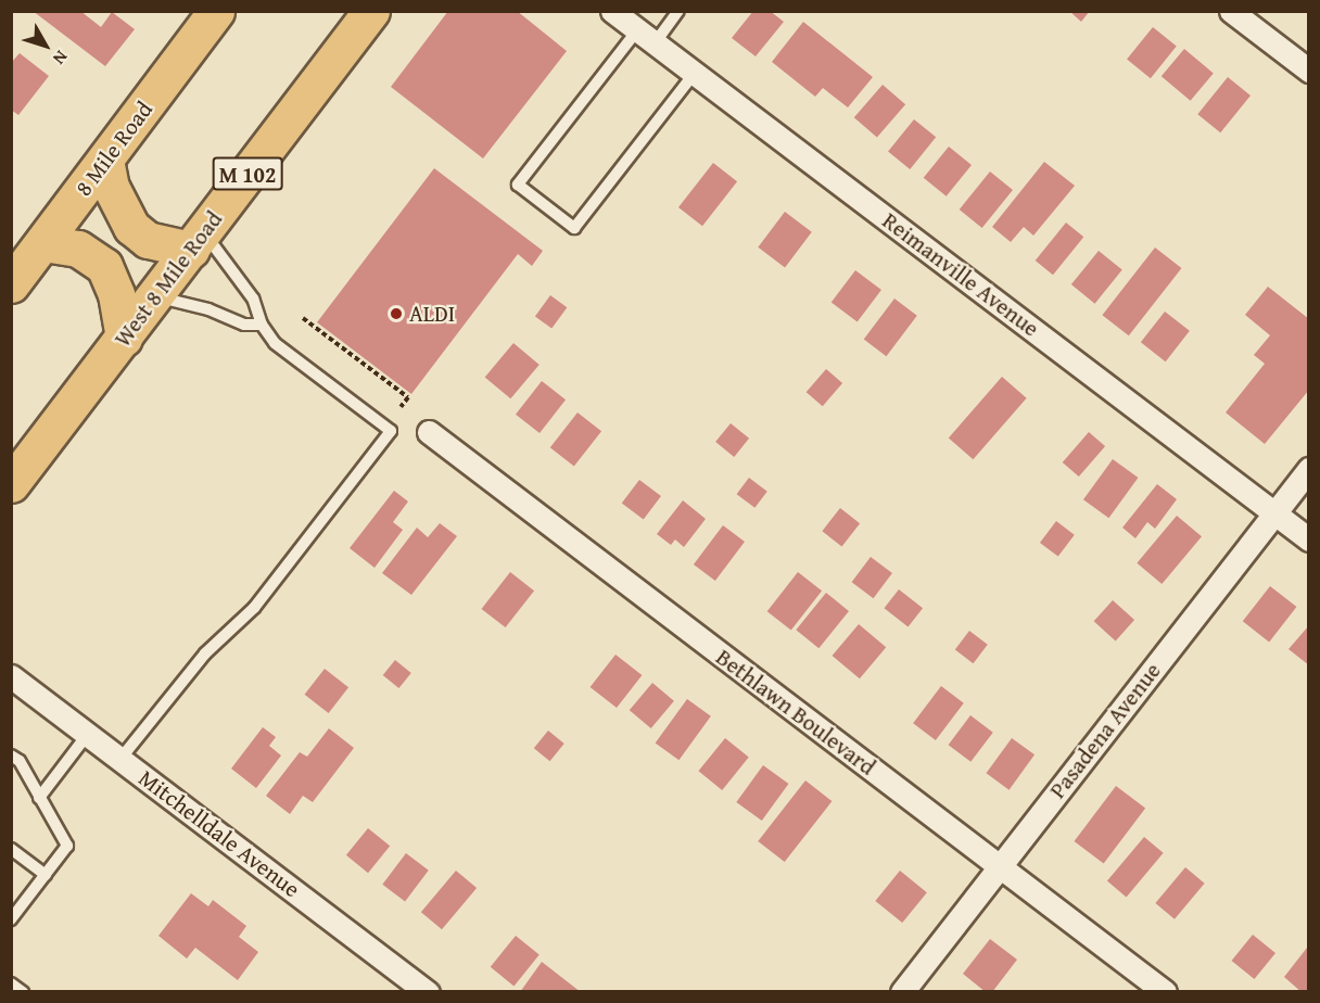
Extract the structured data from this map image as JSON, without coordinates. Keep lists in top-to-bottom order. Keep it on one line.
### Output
{"streets":{"highway":["8 Mile Road","M 102","West 8 Mile Road"],"street":["Reimanville Avenue","Bethlawn Boulevard","Pasadena Avenue","Mitchelldale Avenue"]},"crossings":[["Reimanville Avenue","Pasadena Avenue"],["Bethlawn Boulevard","Pasadena Avenue"]],"places":["ALDI"],"north":"bottom right"}
